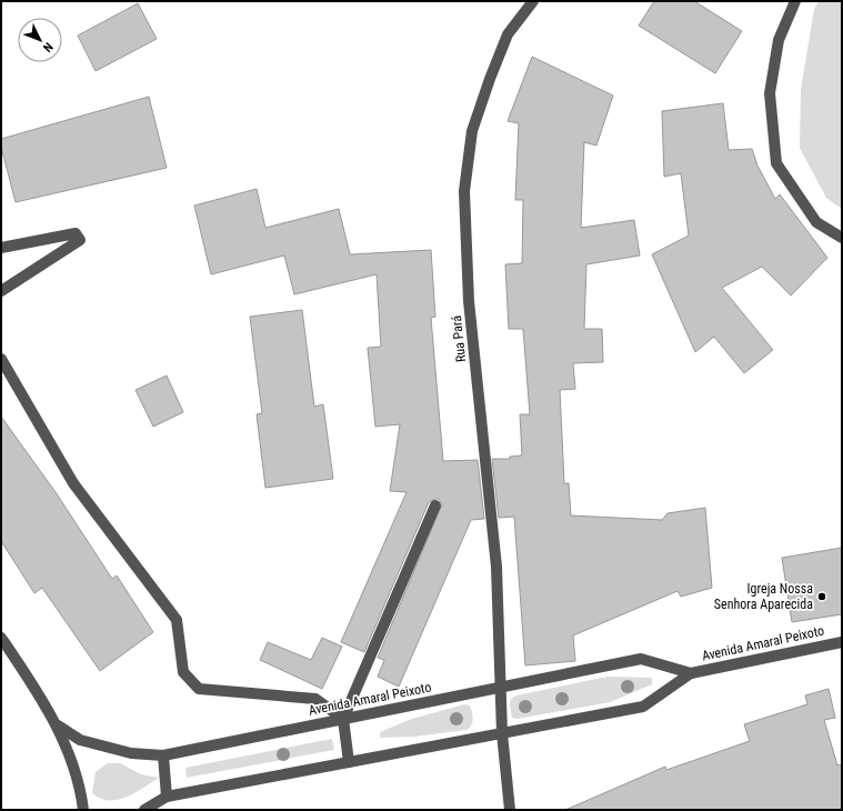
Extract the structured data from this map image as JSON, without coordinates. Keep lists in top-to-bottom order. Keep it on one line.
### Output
{"streets":{"street":["Rua Pará","Avenida Amaral Peixoto"]},"crossings":[["Rua Pará","Avenida Amaral Peixoto"]],"places":["Igreja Nossa Senhora Aparecida"],"north":"bottom right"}
